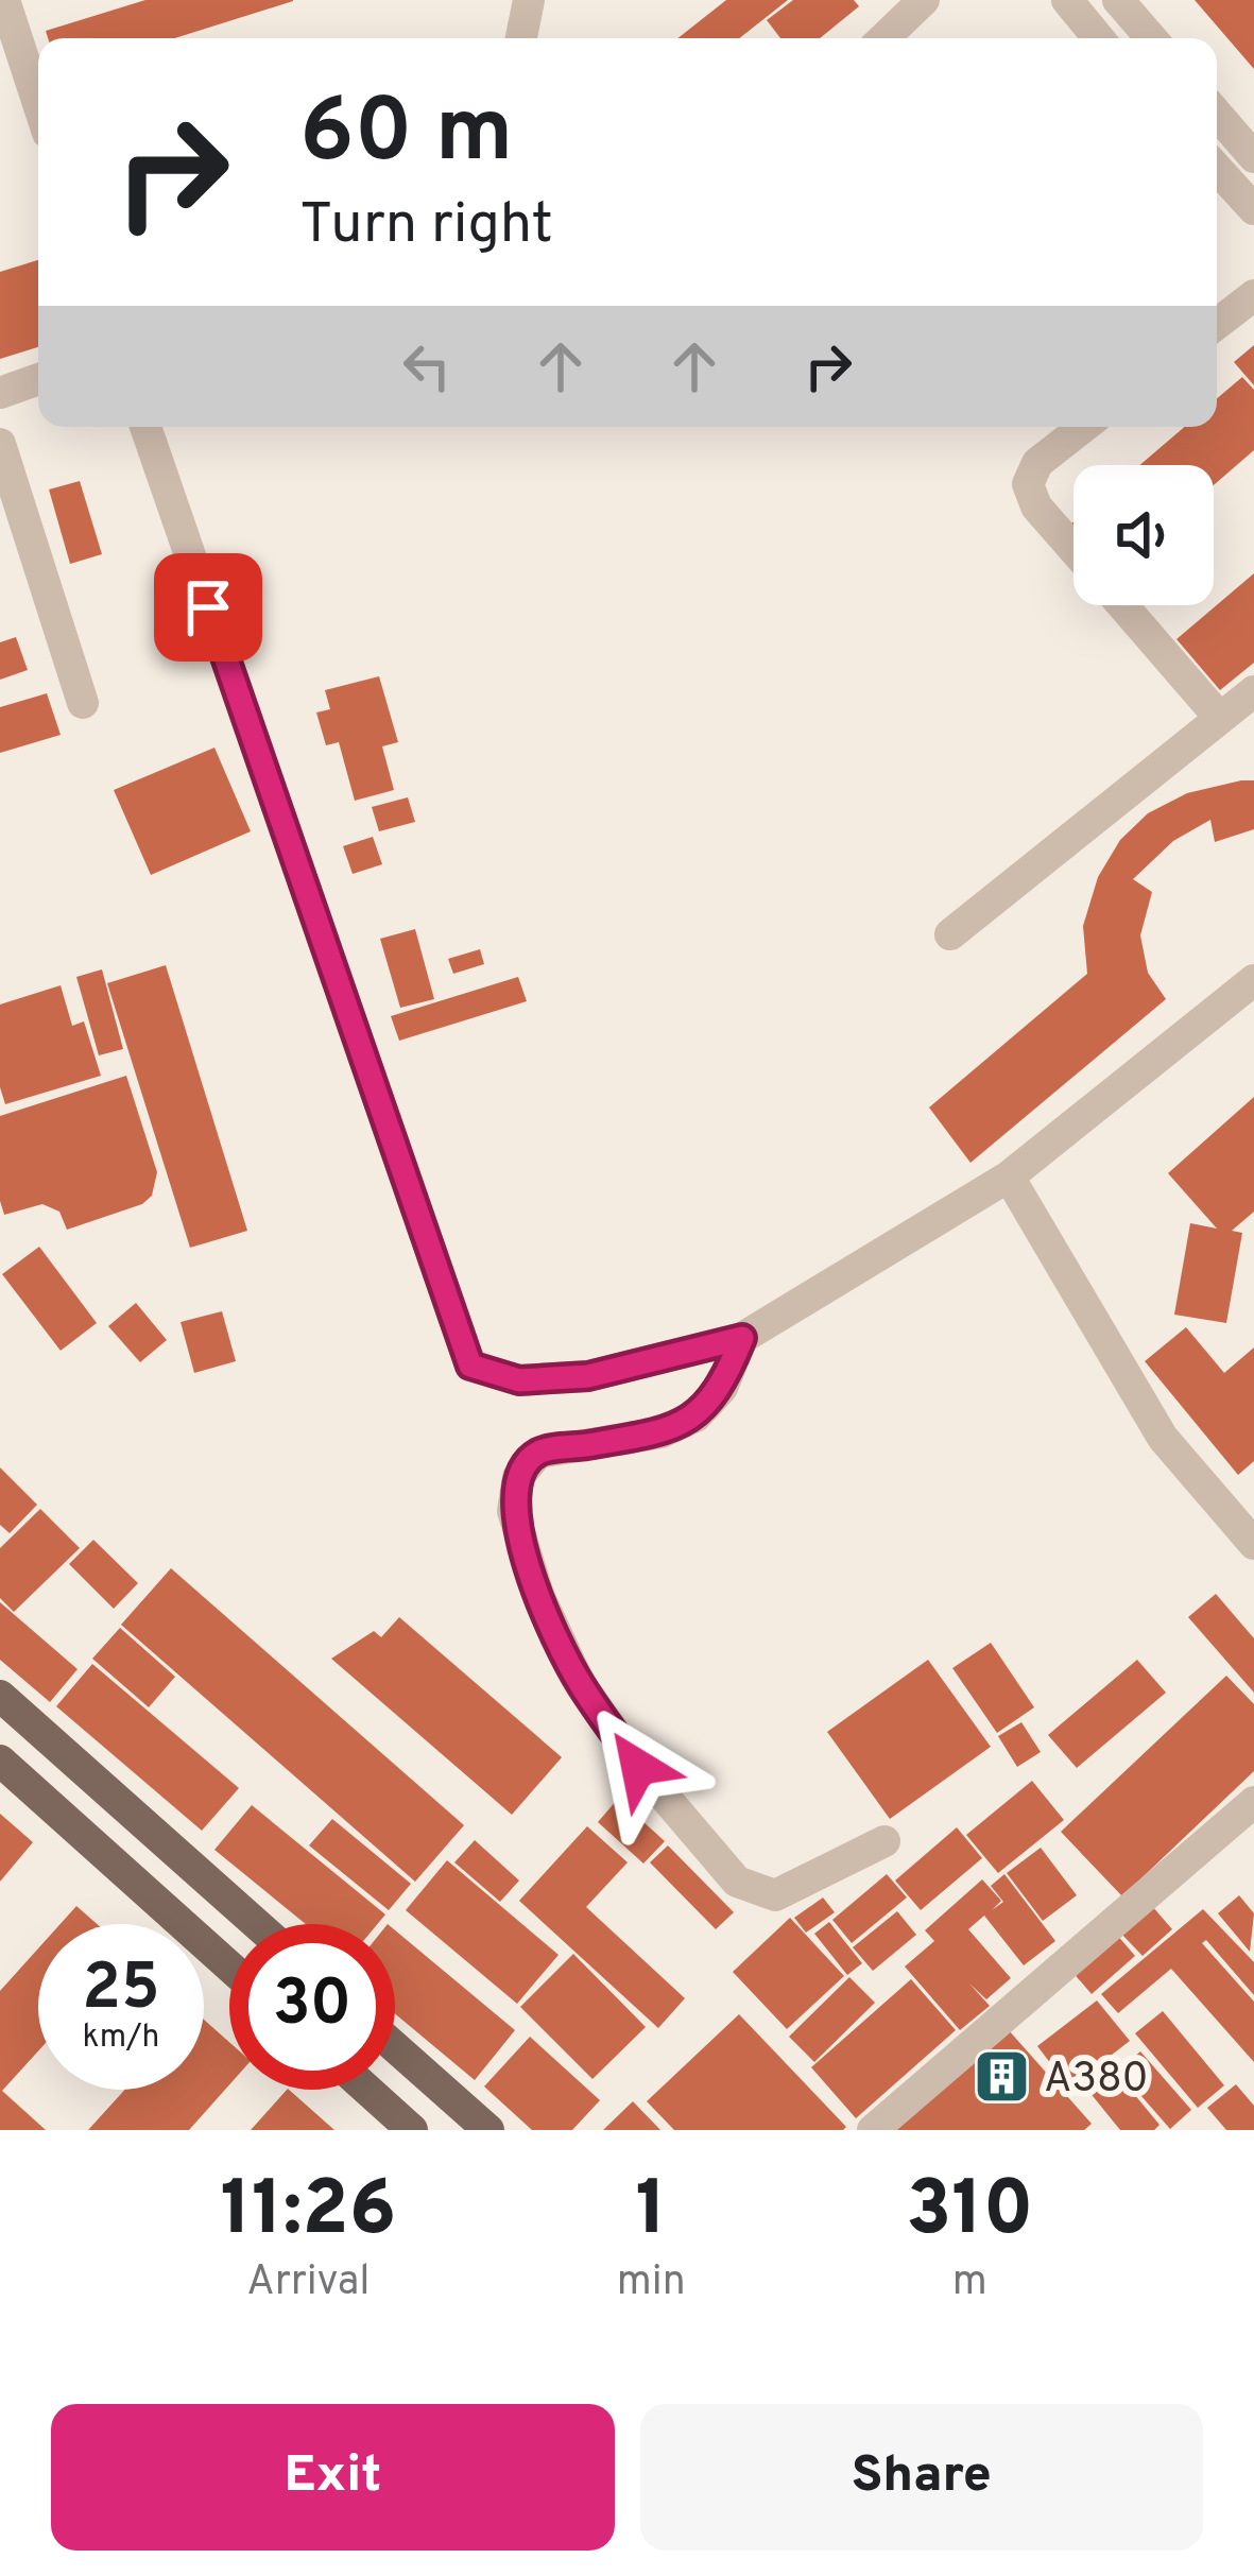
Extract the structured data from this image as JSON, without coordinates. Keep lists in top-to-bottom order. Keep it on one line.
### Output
{"places":{"building":["A380"]},"page":{"turn":["60 m","Turn right"],"speed":"25 km/h","limit":"30","eta":["11:26","Arrival","1","min","310","m"],"buttons":["Exit","Share"]}}
